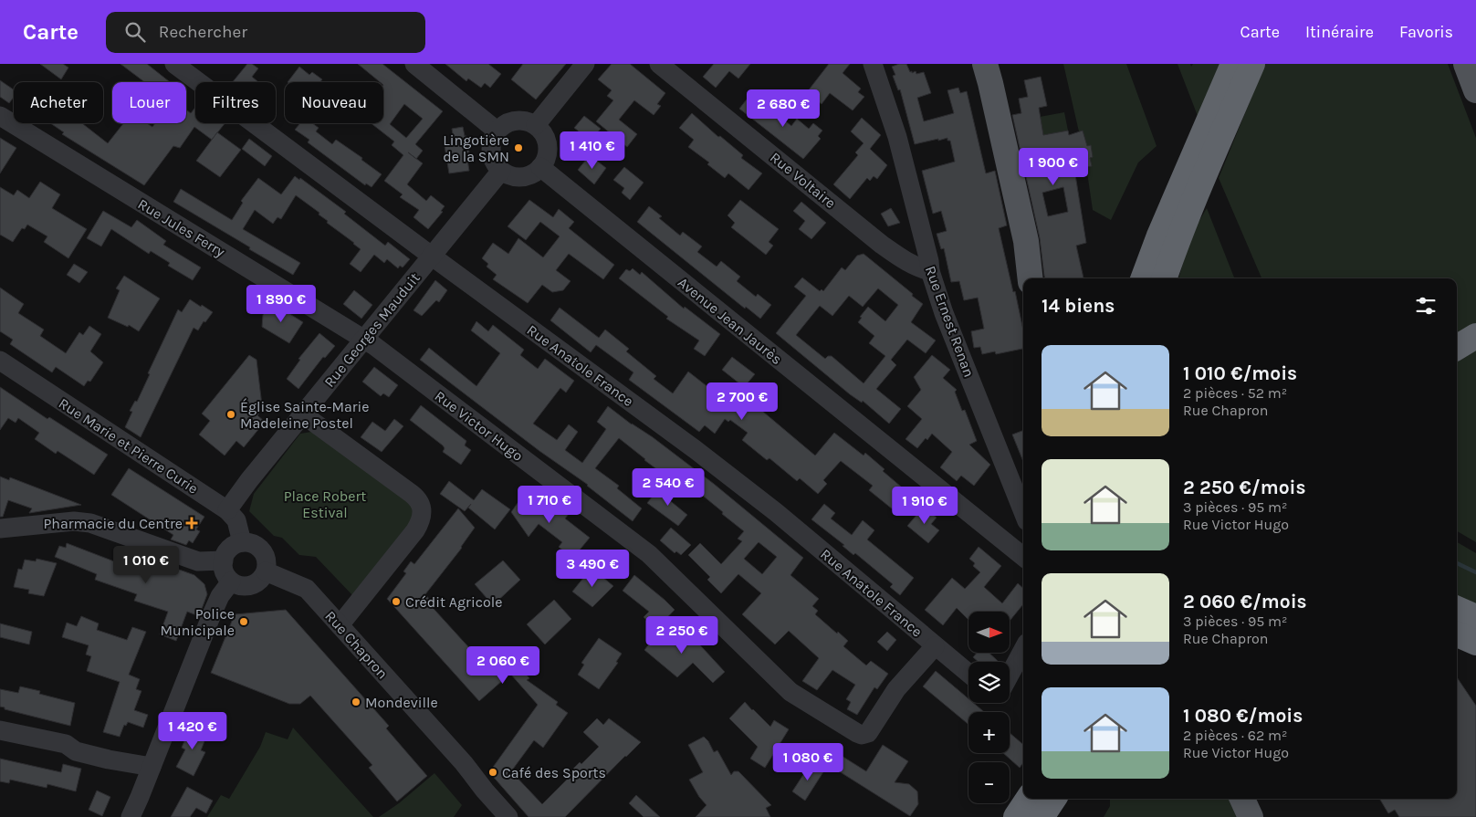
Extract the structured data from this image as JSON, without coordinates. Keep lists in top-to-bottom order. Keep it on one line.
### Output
{"streets":{"street":["Rue Voltaire","Rue Jules Ferry","Avenue Jean Jaurès","Rue Ernest Renan","Rue Georges Mauduit","Rue Anatole France","Rue Victor Hugo","Rue Marie et Pierre Curie","Rue Chapron"]},"crossings":[["Rue Voltaire","Rue Ernest Renan"],["Rue Jules Ferry","Rue Georges Mauduit"],["Rue Jules Ferry","Rue Victor Hugo"],["Avenue Jean Jaurès","Rue Georges Mauduit"],["Rue Georges Mauduit","Rue Anatole France"],["Rue Georges Mauduit","Rue Victor Hugo"],["Rue Georges Mauduit","Rue Marie et Pierre Curie"],["Rue Anatole France","Rue Victor Hugo"],["Rue Marie et Pierre Curie","Rue Chapron"]],"parks":["Place Robert Estival"],"places":{"other":["Lingotière de la SMN","Église Sainte-Marie Madeleine Postel","Crédit Agricole","Police Municipale","Mondeville","Café des Sports"],"health":["Pharmacie du Centre"]},"north":"right","page":{"header":"Carte","search":"Rechercher","nav":["Carte","Itinéraire","Favoris"],"chip":["Acheter","Louer","Filtres","Nouveau"],"price":["2 680 €","1 410 €","1 900 €","1 890 €","2 700 €","2 540 €","1 710 €","1 910 €","1 010 €","3 490 €","2 250 €","2 060 €","1 420 €","1 080 €"],"heading":"14 biens","list":[{"name":"1 010 €/mois","note":"2 pièces · 52 m² · Rue Chapron"},{"name":"2 250 €/mois","note":"3 pièces · 95 m² · Rue Victor Hugo"},{"name":"2 060 €/mois","note":"3 pièces · 95 m² · Rue Chapron"},{"name":"1 080 €/mois","note":"2 pièces · 62 m² · Rue Victor Hugo"}],"map_buttons":["+","−"]}}
